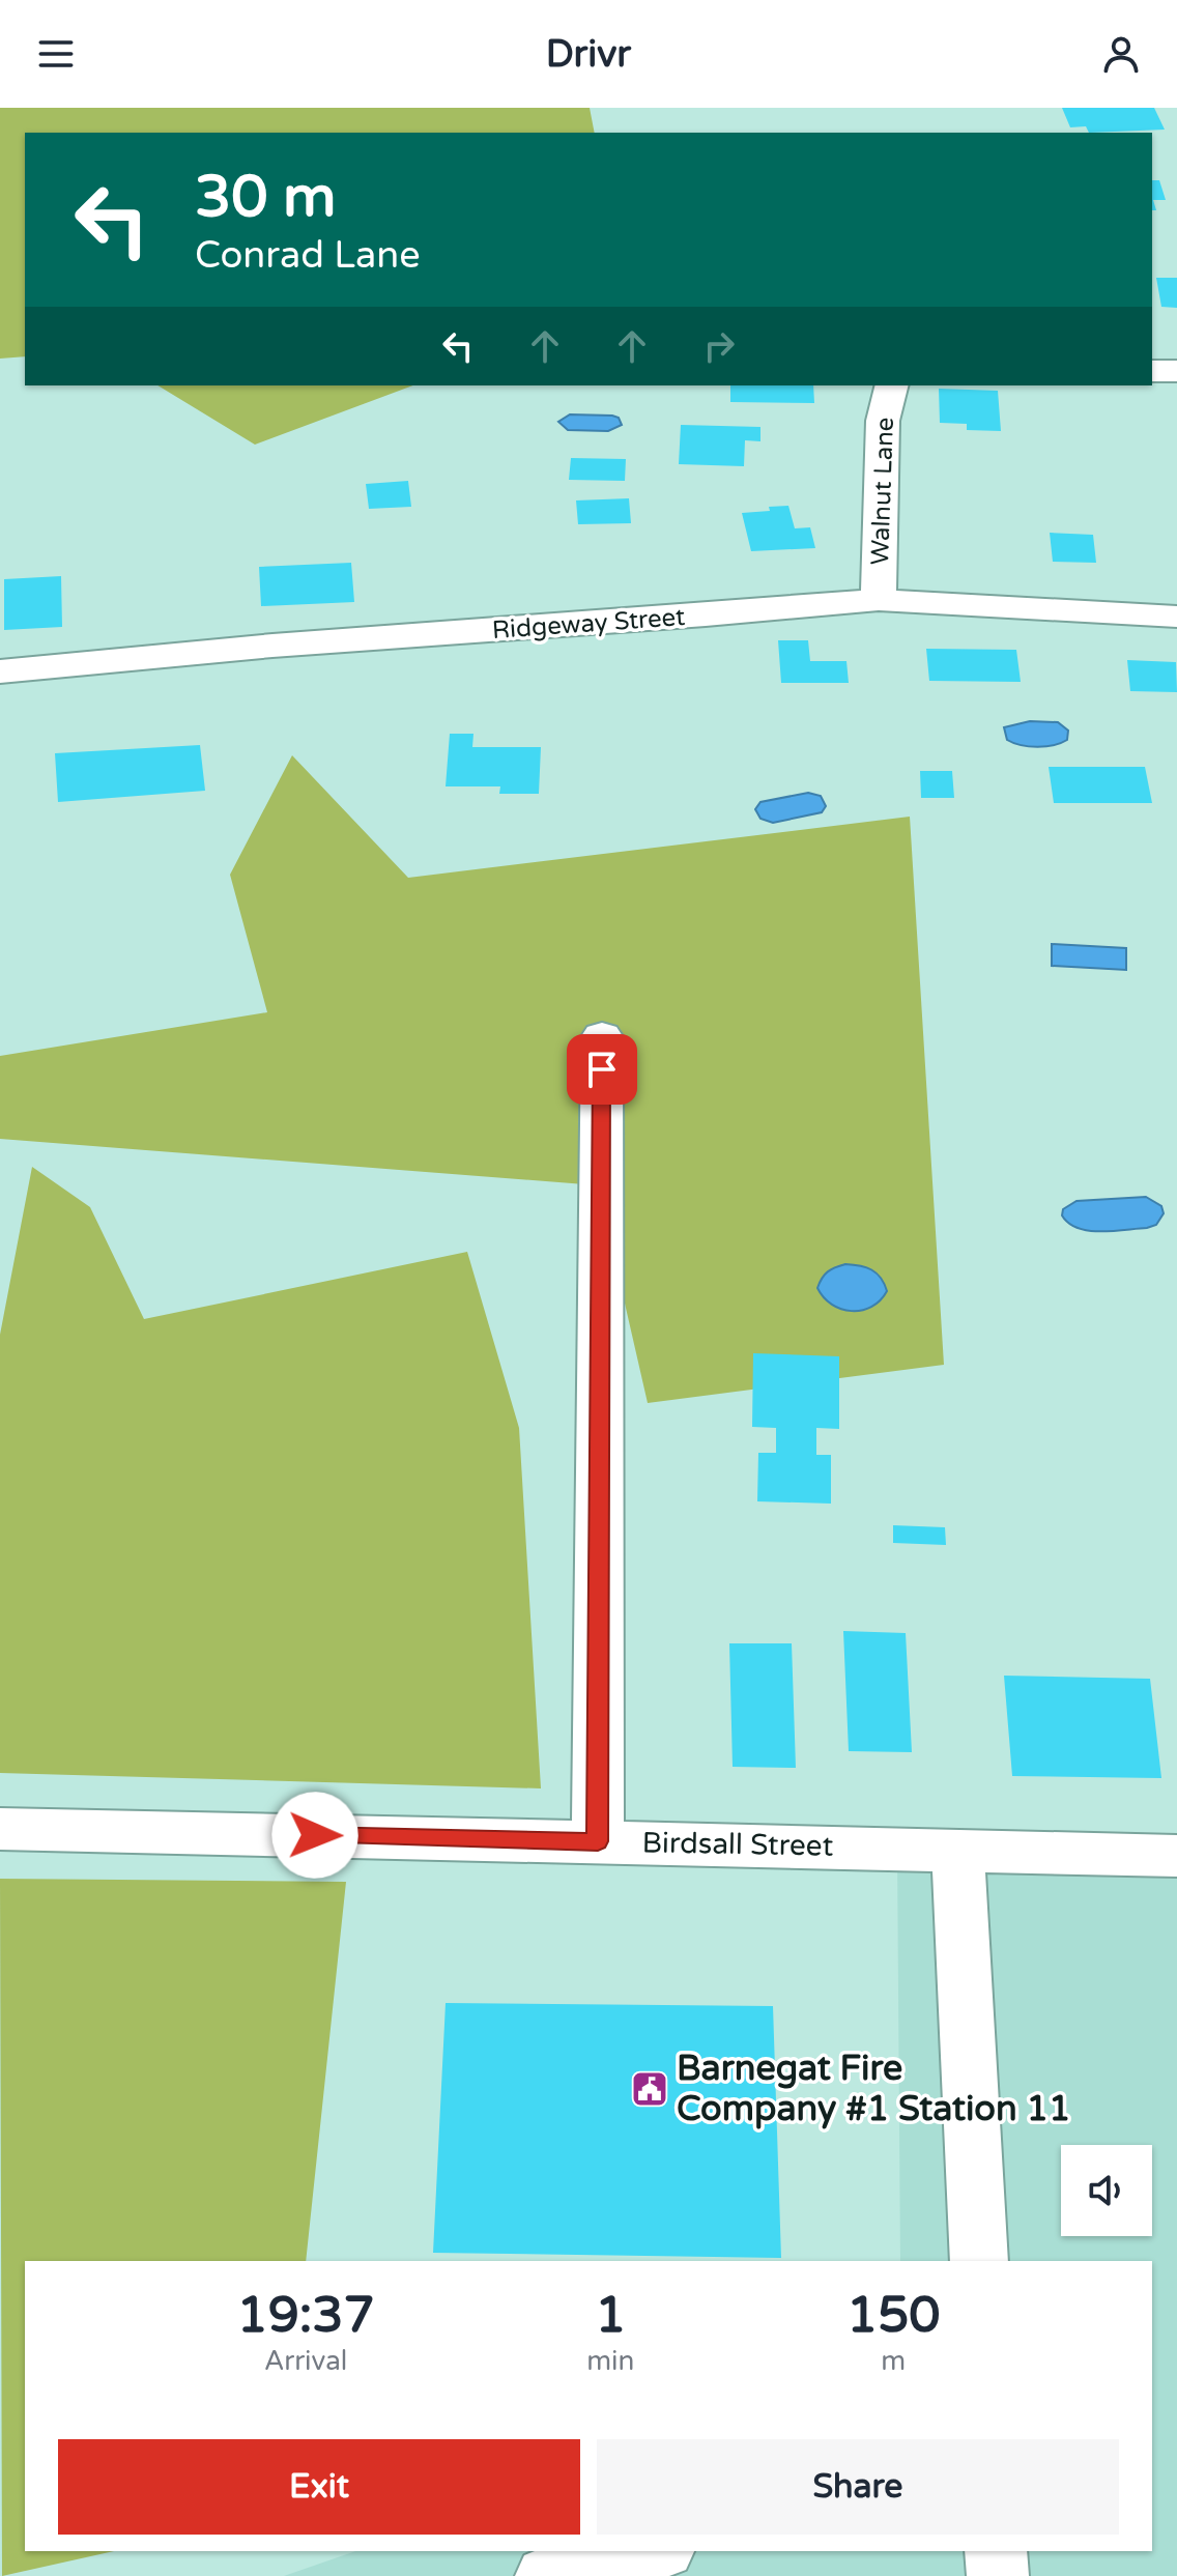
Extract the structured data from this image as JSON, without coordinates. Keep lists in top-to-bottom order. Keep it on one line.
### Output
{"streets":{"street":["Walnut Lane","Ridgeway Street","Birdsall Street"]},"crossings":[["Walnut Lane","Ridgeway Street"]],"places":{"public building":["Barnegat Fire Company #1 Station 11"]},"page":{"header":"Drivr","turn":["30 m","Conrad Lane"],"eta":["19:37","Arrival","1","min","150","m"],"buttons":["Exit","Share"]}}
